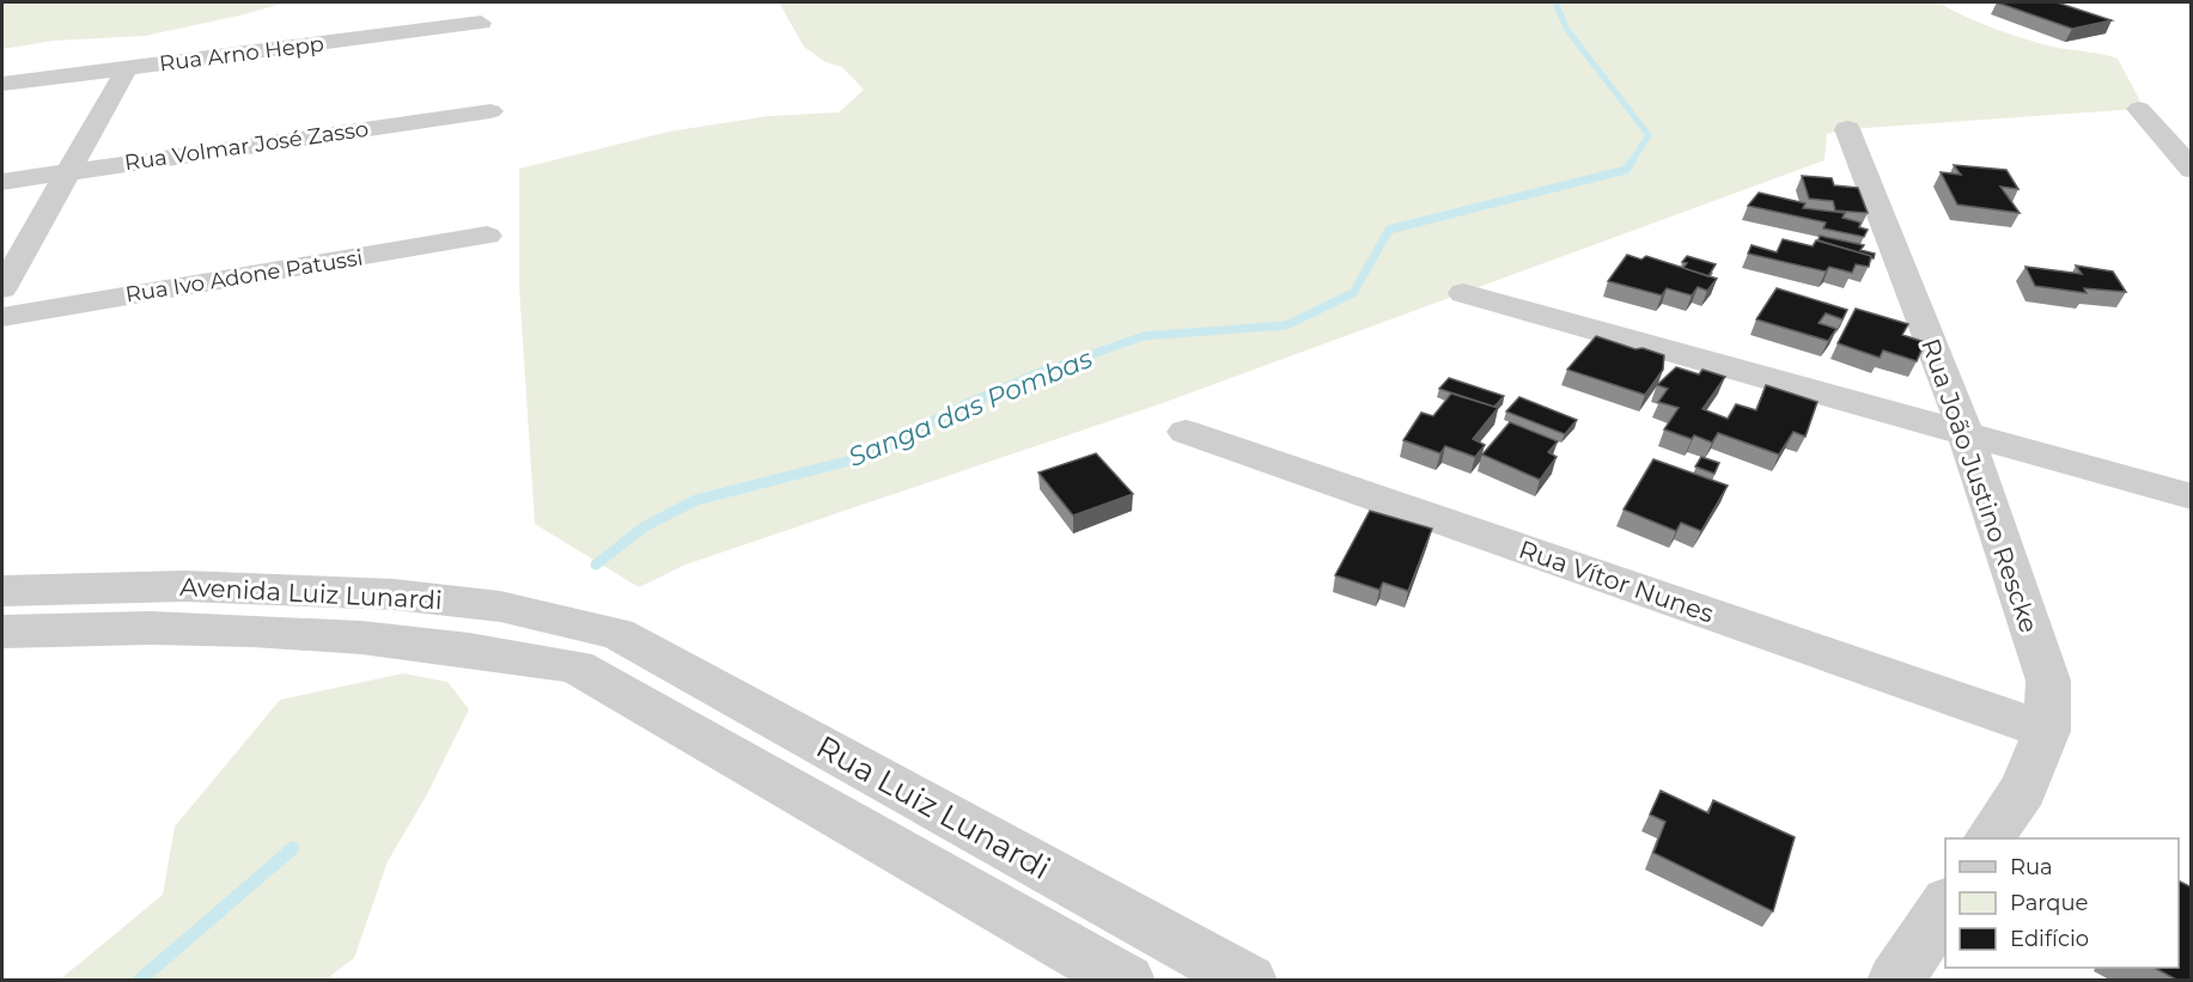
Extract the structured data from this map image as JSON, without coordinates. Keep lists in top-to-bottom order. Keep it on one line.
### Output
{"streets":{"street":["Rua Arno Hepp","Rua Volmar José Zasso","Rua Ivo Adone Patussi","Rua João Justino Rescke","Rua Vítor Nunes","Avenida Luiz Lunardi","Rua Luiz Lunardi"]},"crossings":[["Rua João Justino Rescke","Rua Vítor Nunes"],["Avenida Luiz Lunardi","Rua Luiz Lunardi"]],"water":["Sanga das Pombas"],"legend":["Rua","Parque","Edifício"]}
